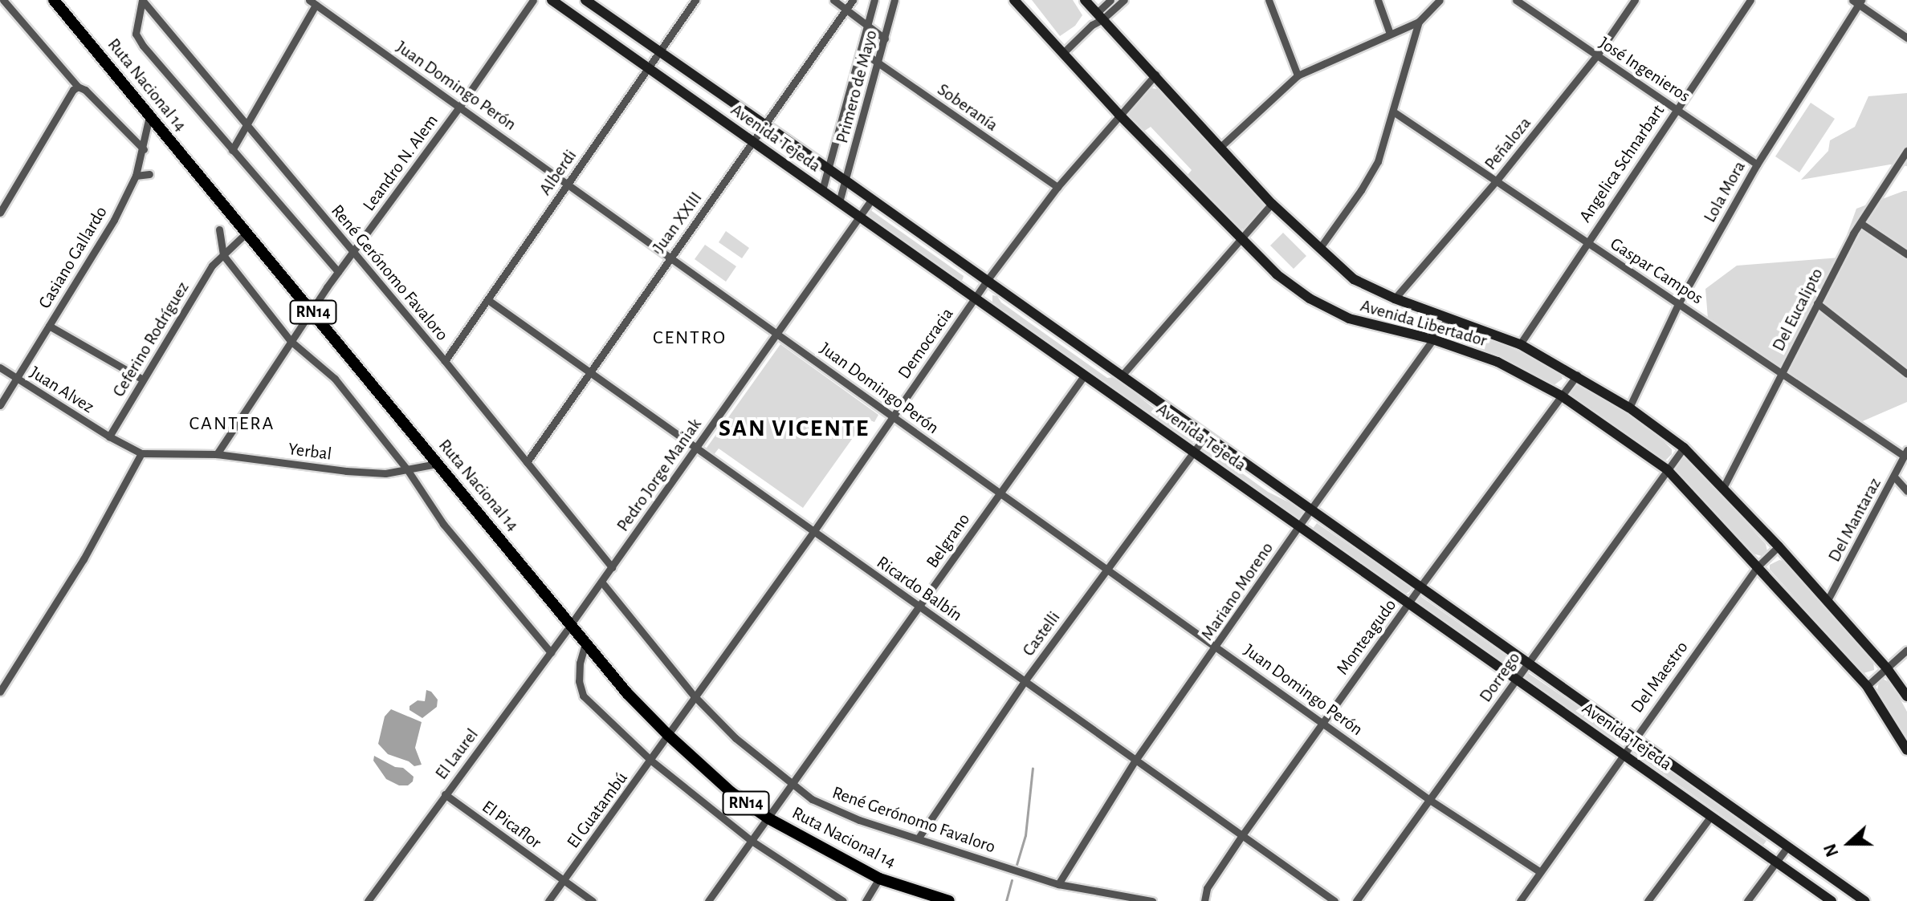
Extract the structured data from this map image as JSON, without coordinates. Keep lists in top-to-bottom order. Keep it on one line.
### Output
{"streets":{"highway":["Ruta Nacional 14","RN14"],"main road":["Avenida Tejeda","Avenida Libertador"],"street":["José Ingenieros","Juan Domingo Perón","Primero de Mayo","Soberanía","Peñaloza","Leandro N. Alem","Angelica Schnarbart","Alberdi","Lola Mora","Juan XXIII","Casiano Gallardo","Gaspar Campos","René Gerónomo Favaloro","Del Eucalipto","Ceferino Rodríguez","Democracia","Juan Alvez","Yerbal","Pedro Jorge Maniak","Del Mantaraz","Belgrano","Ricardo Balbín","Mariano Moreno","Castelli","Monteagudo","Dorrego","Del Maestro","El Laurel","El Guatambú","El Picaflor"]},"crossings":[["José Ingenieros","Peñaloza"],["José Ingenieros","Angelica Schnarbart"],["José Ingenieros","Lola Mora"],["Ruta Nacional 14","Leandro N. Alem"],["Ruta Nacional 14","Casiano Gallardo"],["Ruta Nacional 14","Ceferino Rodríguez"],["Ruta Nacional 14","Democracia"],["Ruta Nacional 14","Yerbal"],["Ruta Nacional 14","Pedro Jorge Maniak"],["Ruta Nacional 14","Belgrano"],["Ruta Nacional 14","El Laurel"],["Ruta Nacional 14","El Guatambú"],["Juan Domingo Perón","Leandro N. Alem"],["Juan Domingo Perón","Alberdi"],["Juan Domingo Perón","Juan XXIII"],["Juan Domingo Perón","Democracia"],["Juan Domingo Perón","Pedro Jorge Maniak"],["Juan Domingo Perón","Belgrano"],["Juan Domingo Perón","Mariano Moreno"],["Juan Domingo Perón","Castelli"],["Juan Domingo Perón","Monteagudo"],["Juan Domingo Perón","Dorrego"],["Juan Domingo Perón","Del Maestro"],["Primero de Mayo","Soberanía"],["Primero de Mayo","Avenida Tejeda"],["Soberanía","Democracia"],["Avenida Tejeda","Alberdi"],["Avenida Tejeda","Juan XXIII"],["Avenida Tejeda","Democracia"],["Avenida Tejeda","Pedro Jorge Maniak"],["Avenida Tejeda","Belgrano"],["Avenida Tejeda","Mariano Moreno"],["Avenida Tejeda","Castelli"],["Avenida Tejeda","Monteagudo"],["Avenida Tejeda","Dorrego"],["Avenida Tejeda","Del Maestro"],["Peñaloza","Gaspar Campos"],["Peñaloza","Avenida Libertador"],["Leandro N. Alem","René Gerónomo Favaloro"],["Leandro N. Alem","Yerbal"],["Angelica Schnarbart","Gaspar Campos"],["Angelica Schnarbart","Avenida Libertador"],["Alberdi","René Gerónomo Favaloro"],["Alberdi","Ricardo Balbín"],["Lola Mora","Gaspar Campos"],["Lola Mora","Avenida Libertador"],["Juan XXIII","René Gerónomo Favaloro"],["Juan XXIII","Ricardo Balbín"],["Casiano Gallardo","Juan Alvez"],["Gaspar Campos","Del Eucalipto"],["Gaspar Campos","Del Mantaraz"],["René Gerónomo Favaloro","Democracia"],["René Gerónomo Favaloro","Pedro Jorge Maniak"],["René Gerónomo Favaloro","Belgrano"],["René Gerónomo Favaloro","Mariano Moreno"],["René Gerónomo Favaloro","Castelli"],["Del Eucalipto","Avenida Libertador"],["Avenida Libertador","Democracia"],["Avenida Libertador","Del Mantaraz"],["Avenida Libertador","Mariano Moreno"],["Avenida Libertador","Monteagudo"],["Avenida Libertador","Dorrego"],["Avenida Libertador","Del Maestro"],["Ceferino Rodríguez","Juan Alvez"],["Democracia","Ricardo Balbín"],["Democracia","El Guatambú"],["Pedro Jorge Maniak","Ricardo Balbín"],["Pedro Jorge Maniak","El Laurel"],["Belgrano","Ricardo Balbín"],["Ricardo Balbín","Mariano Moreno"],["Ricardo Balbín","Castelli"],["Ricardo Balbín","Monteagudo"],["El Laurel","El Picaflor"],["El Guatambú","El Picaflor"]],"districts":["CENTRO","CANTERA","SAN VICENTE"],"north":"left"}
